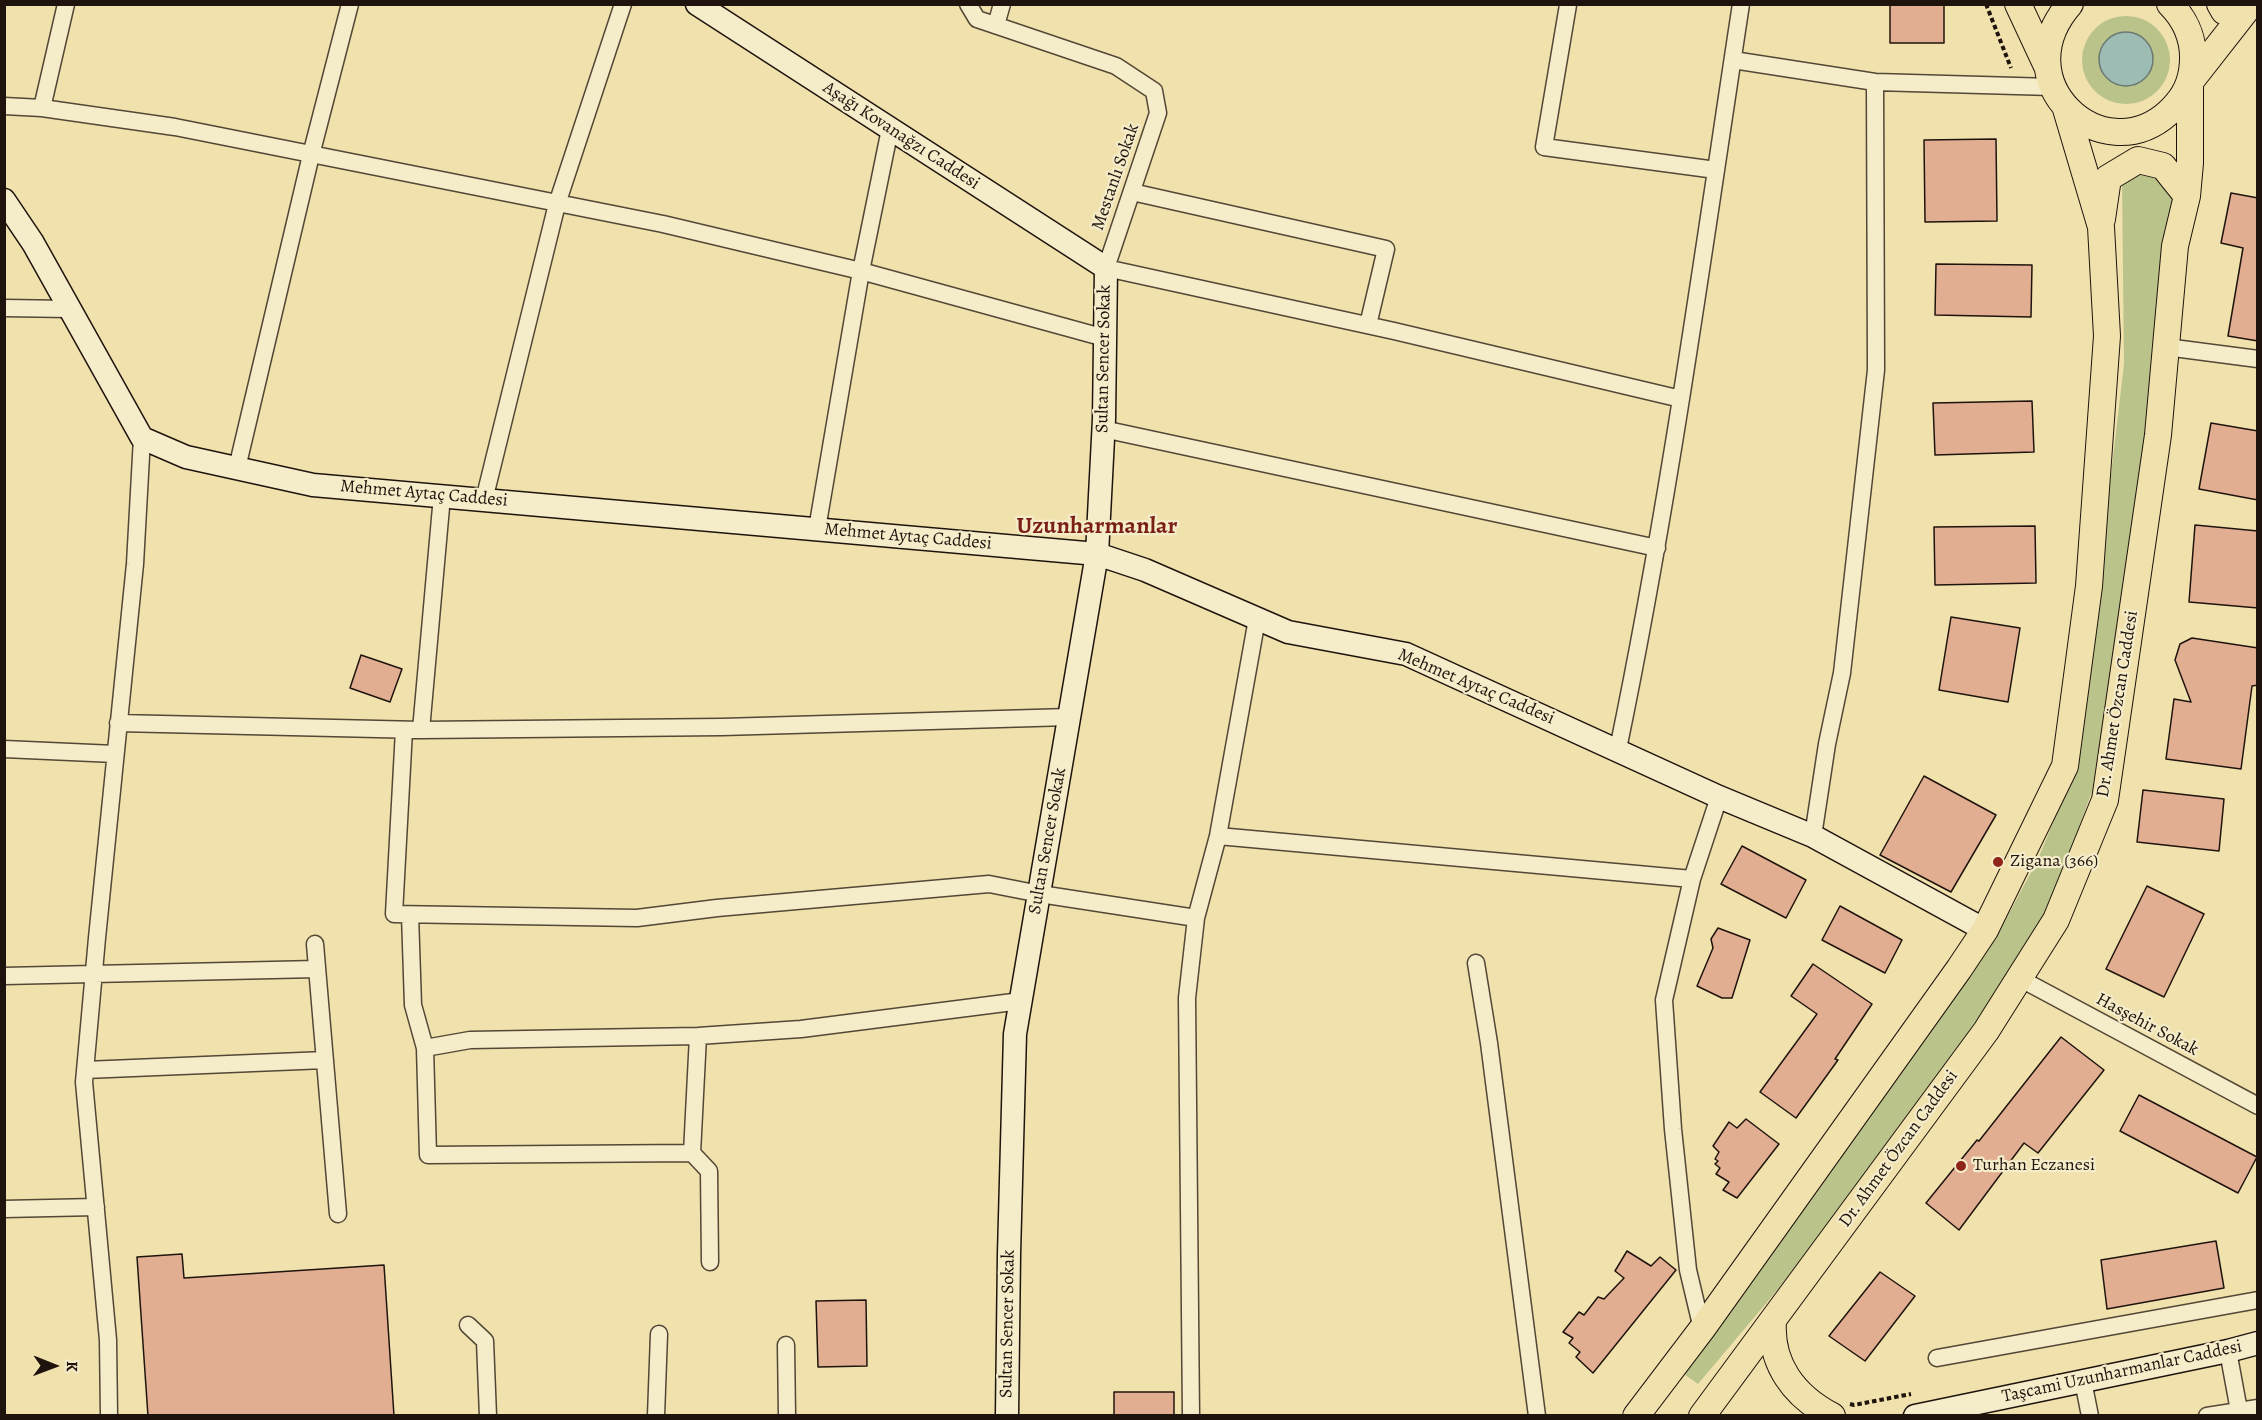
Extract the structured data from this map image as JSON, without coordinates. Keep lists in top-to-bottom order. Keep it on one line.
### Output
{"streets":{"main road":["Dr. Ahmet Özcan Caddesi"],"street":["Aşağı Kovanağzı Caddesi","Mestanlı Sokak","Sultan Sencer Sokak","Mehmet Aytaç Caddesi","Hasşehir Sokak","Taşcami Uzunharmanlar Caddesi"]},"crossings":[["Aşağı Kovanağzı Caddesi","Mestanlı Sokak"],["Aşağı Kovanağzı Caddesi","Sultan Sencer Sokak"],["Mestanlı Sokak","Sultan Sencer Sokak"],["Sultan Sencer Sokak","Mehmet Aytaç Caddesi"],["Dr. Ahmet Özcan Caddesi","Hasşehir Sokak"]],"districts":["Uzunharmanlar"],"places":["Zigana (366)","Turhan Eczanesi"],"north":"right"}
